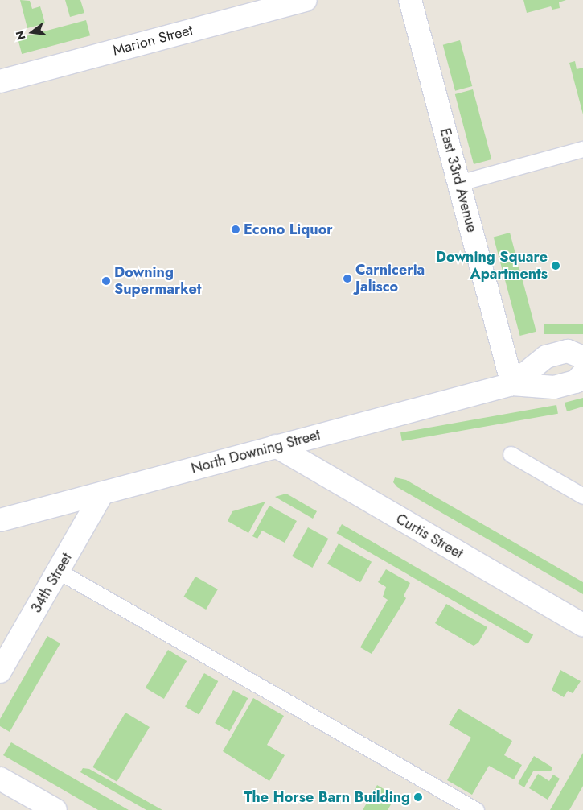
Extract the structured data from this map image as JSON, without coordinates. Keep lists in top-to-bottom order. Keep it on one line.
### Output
{"streets":{"street":["Marion Street","East 33rd Avenue","North Downing Street","Curtis Street","34th Street"]},"crossings":[["East 33rd Avenue","North Downing Street"],["North Downing Street","Curtis Street"],["North Downing Street","34th Street"]],"places":["Econo Liquor","Downing Square Apartments","Carniceria Jalisco","Downing Supermarket","The Horse Barn Building"],"north":"left"}
